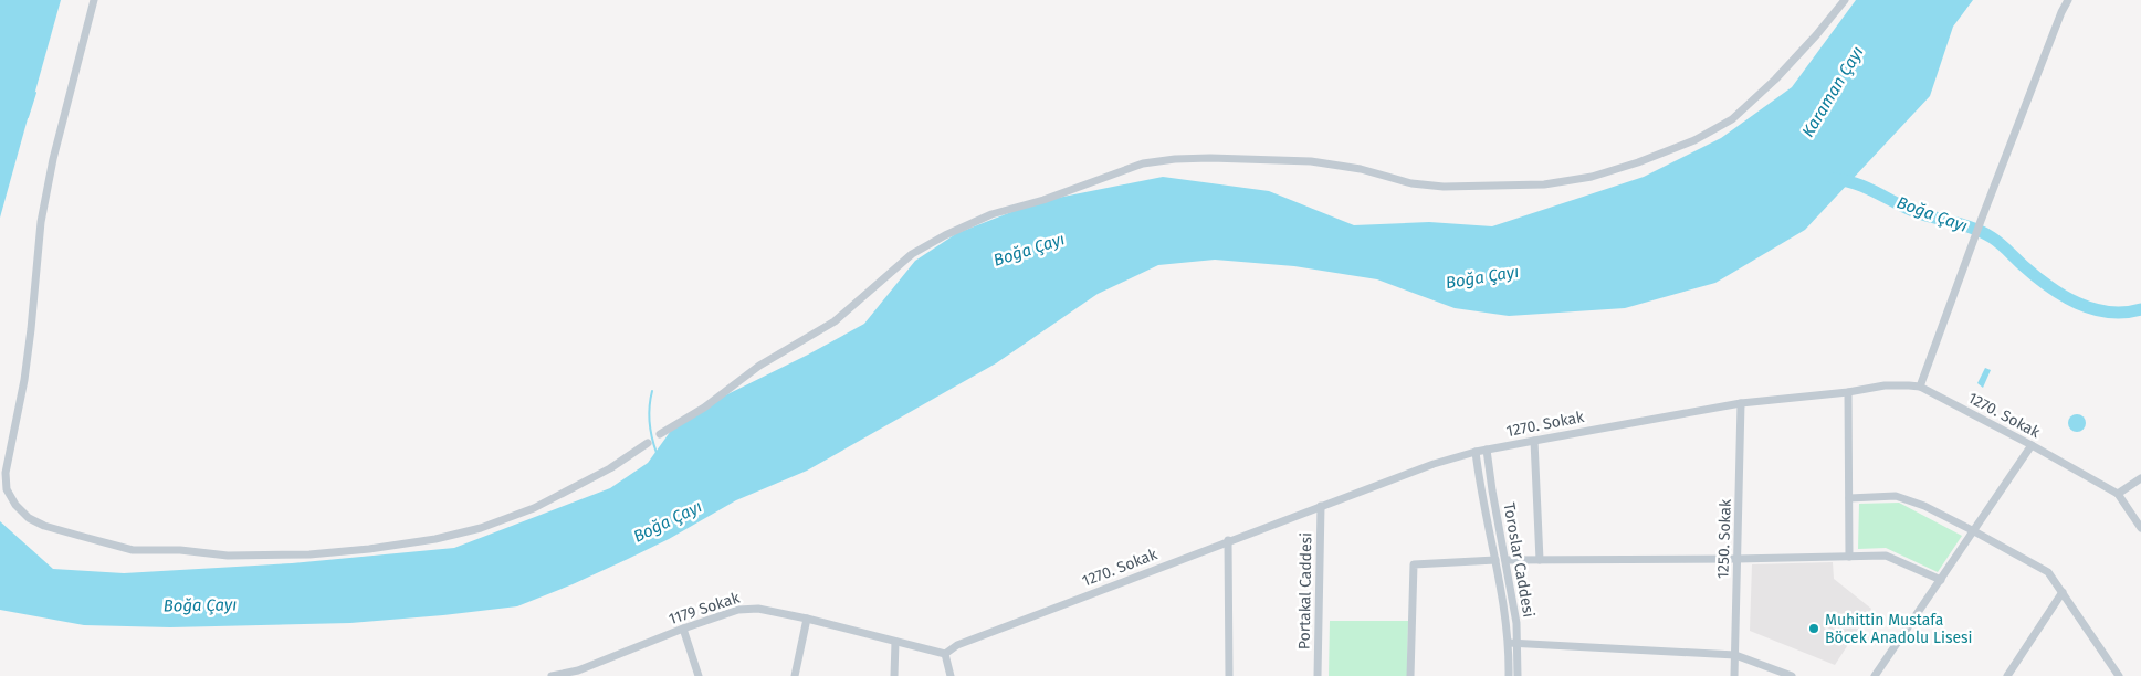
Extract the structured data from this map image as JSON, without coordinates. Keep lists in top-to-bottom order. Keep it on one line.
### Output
{"streets":{"street":["1270. Sokak","1250. Sokak","Toroslar Caddesi","Portakal Caddesi","1179 Sokak"]},"crossings":[["1270. Sokak","1250. Sokak"],["1270. Sokak","Toroslar Caddesi"],["1270. Sokak","Portakal Caddesi"],["1270. Sokak","1179 Sokak"]],"water":["Karaman Çayı","Boğa Çayı"],"places":["Muhittin Mustafa Böcek Anadolu Lisesi"]}
